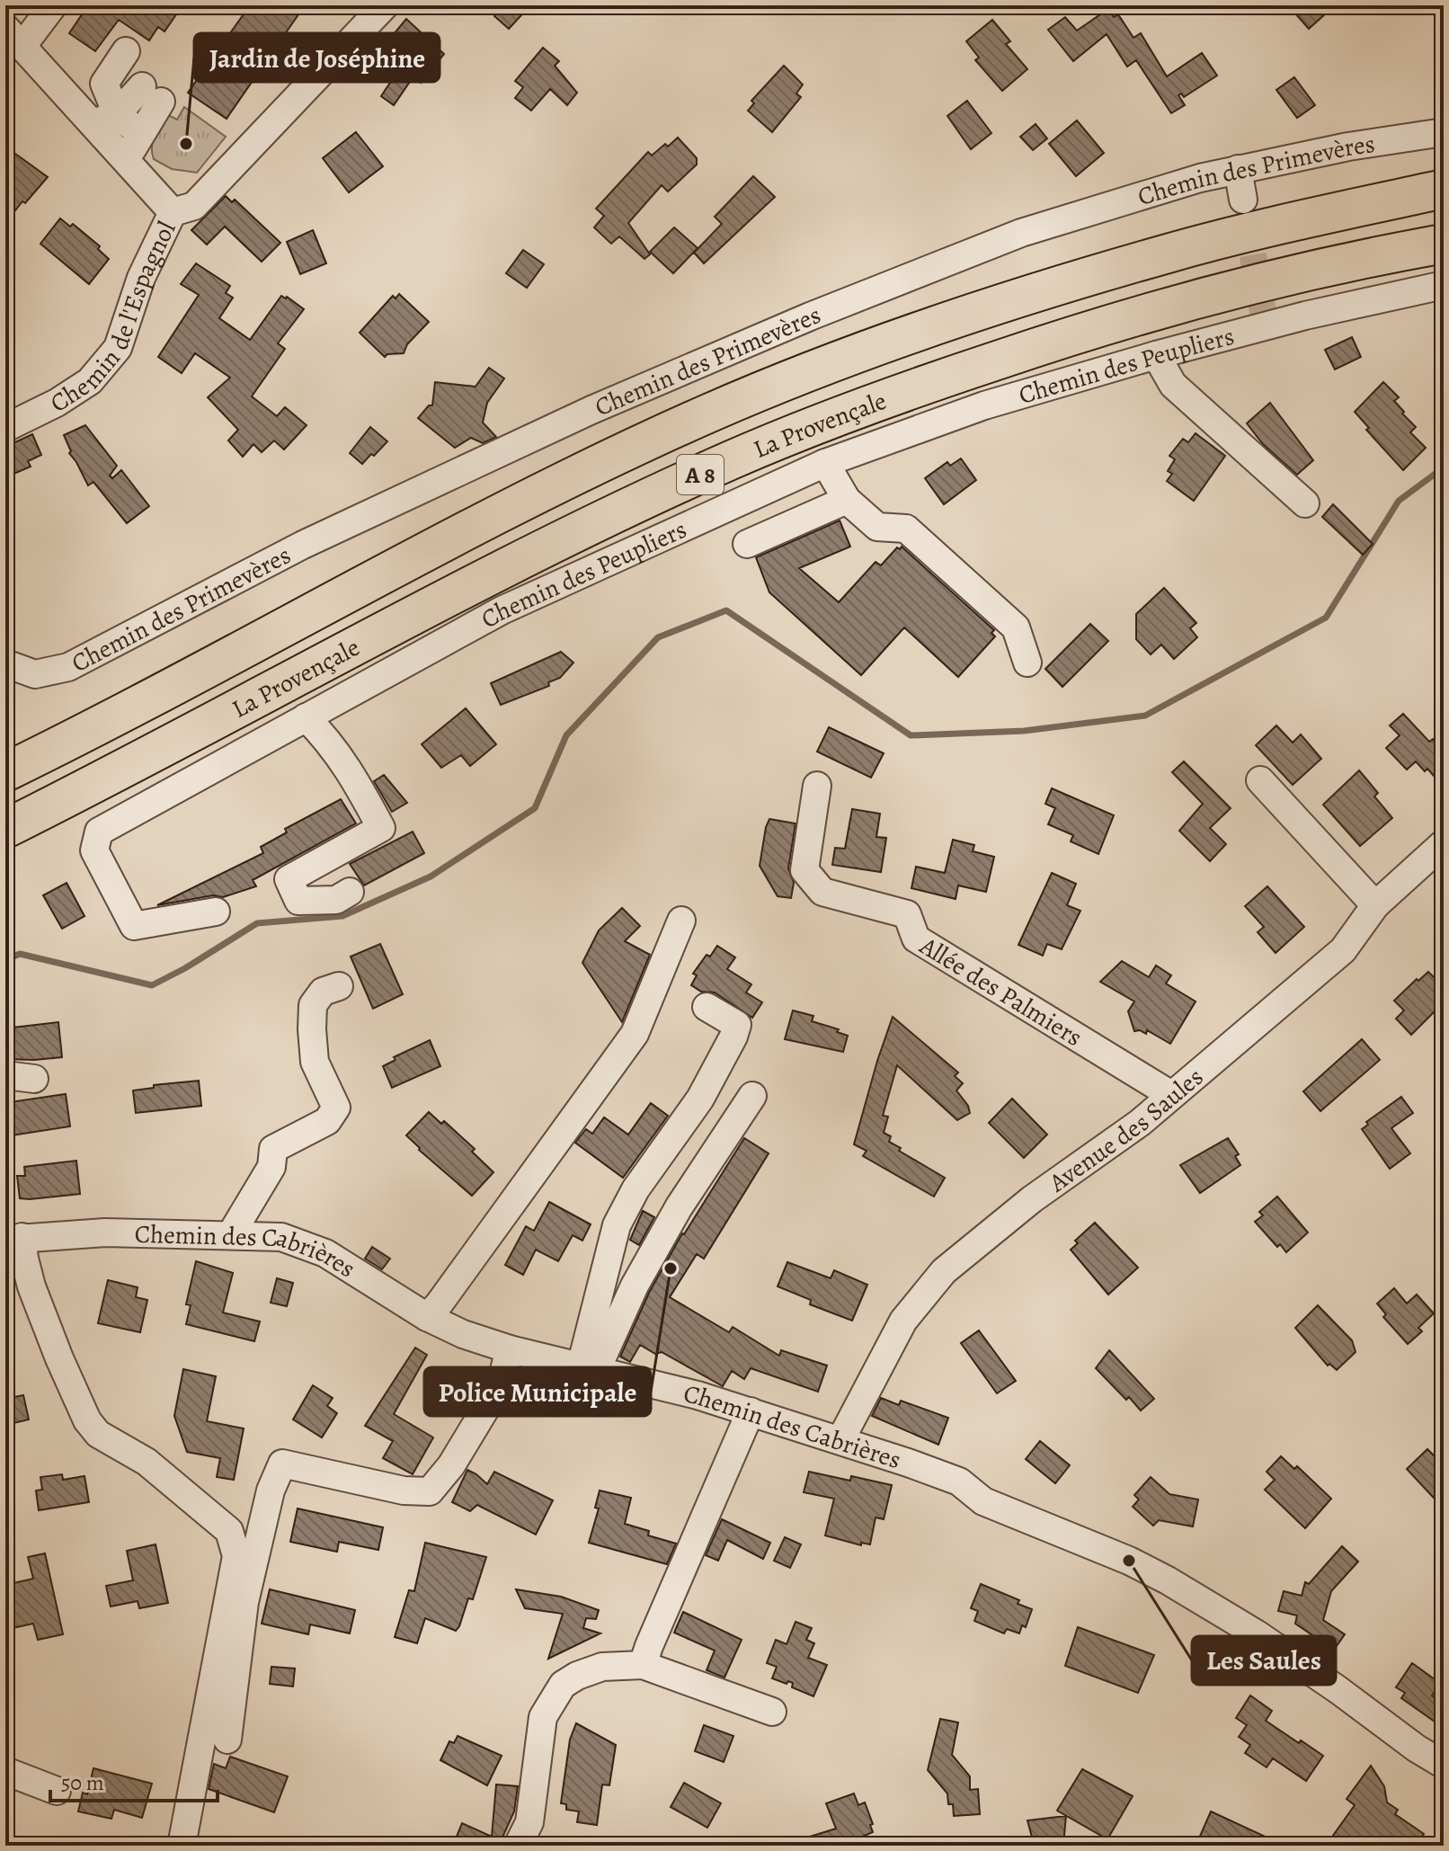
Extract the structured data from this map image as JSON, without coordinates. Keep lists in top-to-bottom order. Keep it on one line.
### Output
{"streets":{"highway":["La Provençale","A 8"],"street":["Chemin des Primevères","Chemin de l'Espagnol","Chemin des Peupliers","Allée des Palmiers","Avenue des Saules","Chemin des Cabrières"]},"crossings":[["Allée des Palmiers","Avenue des Saules"],["Avenue des Saules","Chemin des Cabrières"]],"places":["Jardin de Joséphine","Police Municipale","Les Saules"],"scale_bar":"50 m"}
